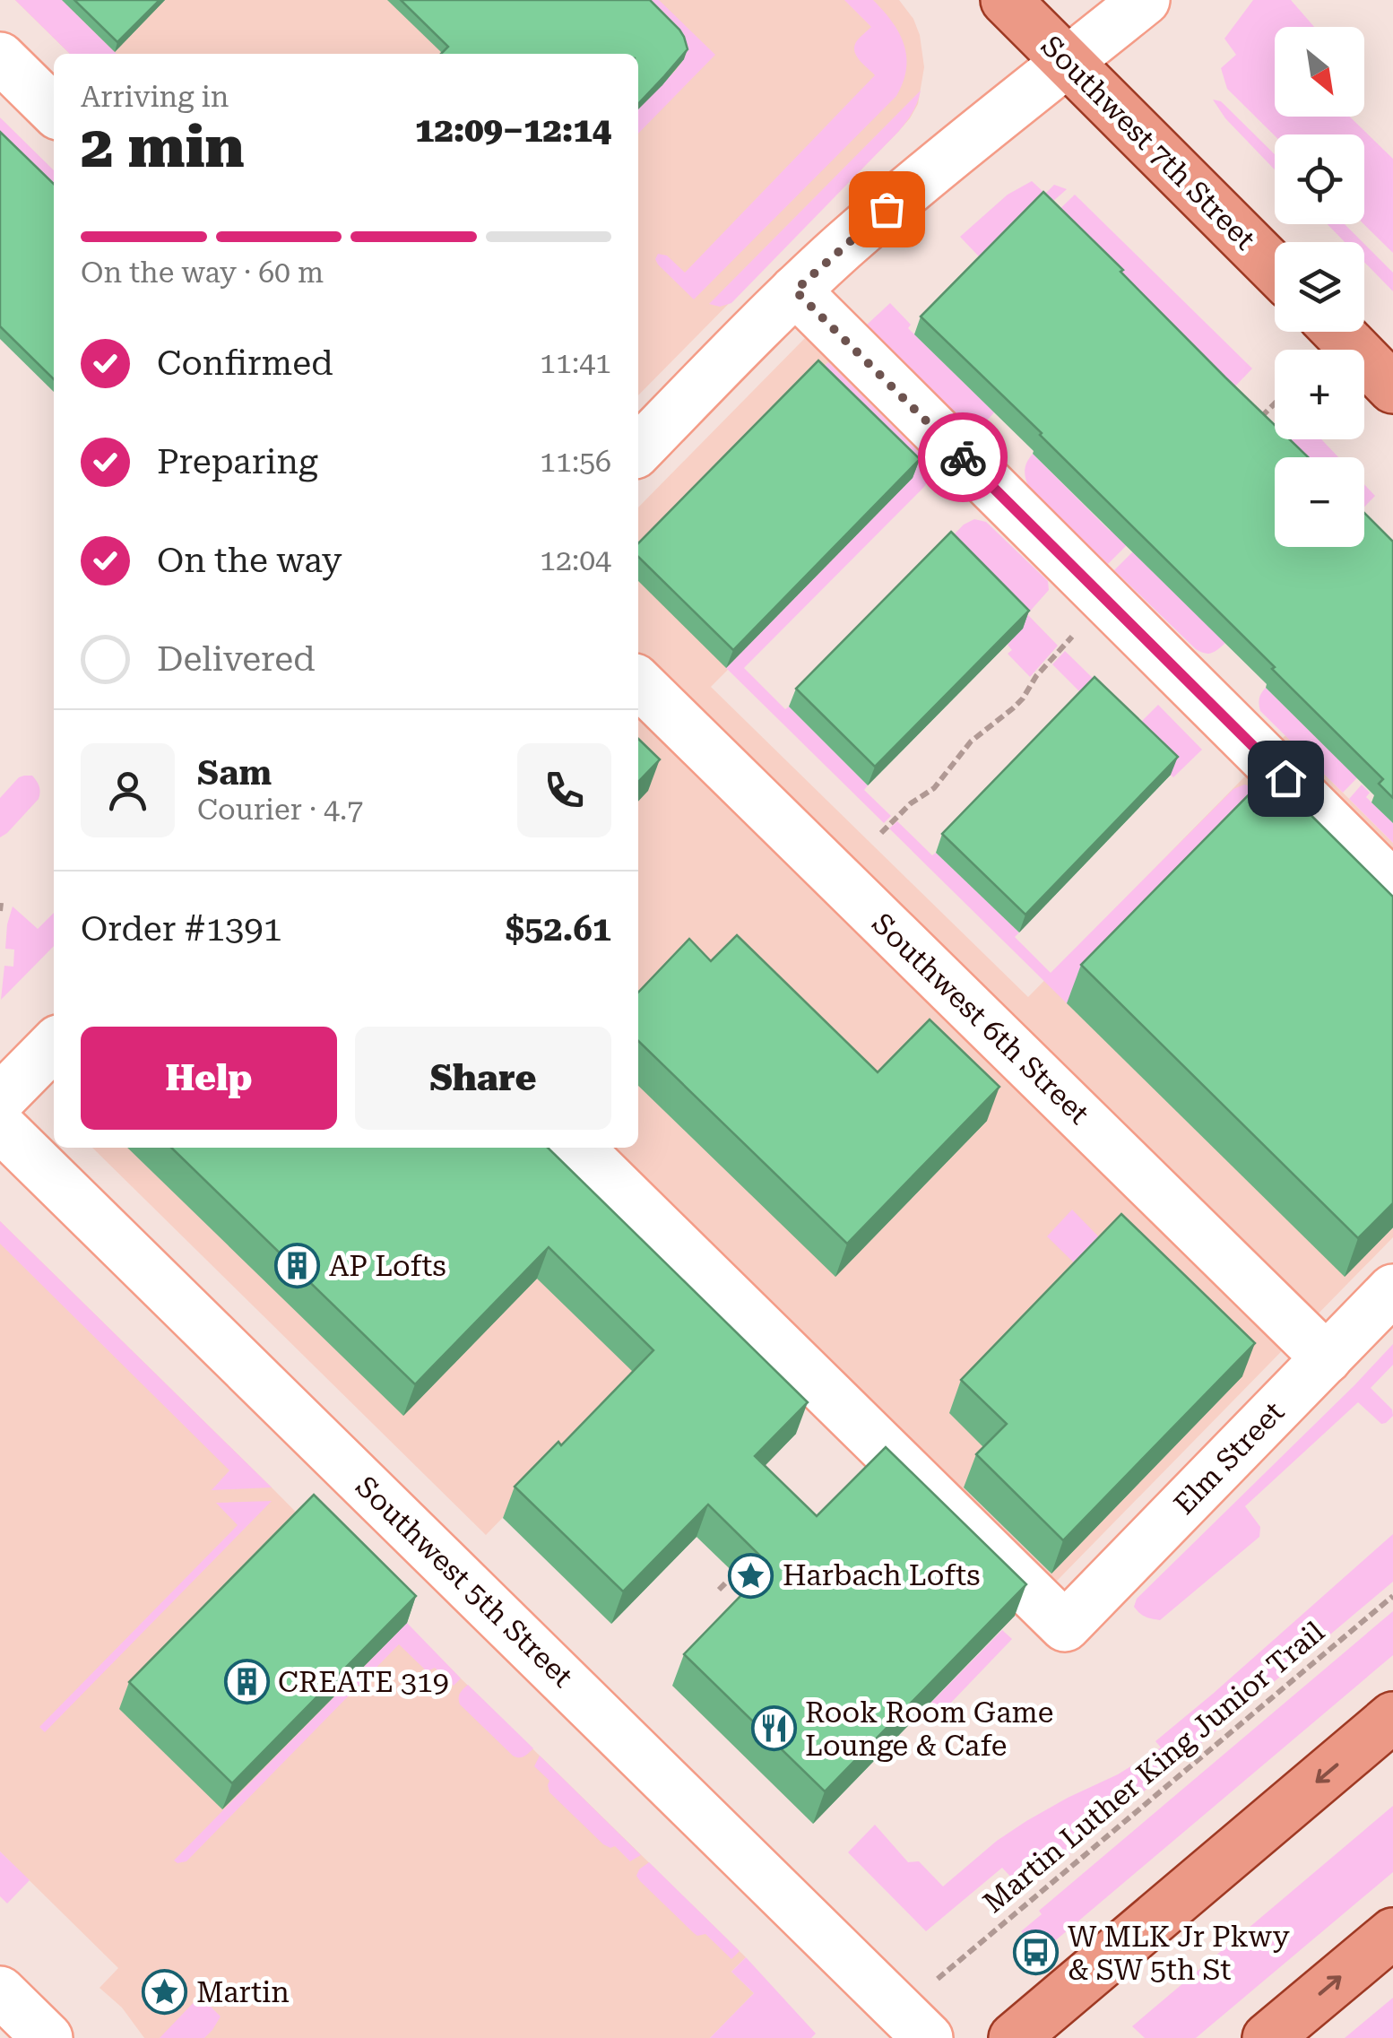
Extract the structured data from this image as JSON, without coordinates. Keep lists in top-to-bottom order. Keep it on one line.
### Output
{"streets":{"main road":["Southwest 7th Street"],"street":["Southwest 6th Street","Elm Street","Southwest 5th Street"],"path":["Martin Luther King Junior Trail"]},"crossings":[["Southwest 6th Street","Elm Street"]],"places":{"building":["AP Lofts","CREATE 319"],"place":["Harbach Lofts","Martin"],"restaurant":["Rook Room Game Lounge & Cafe"],"bus stop":["W MLK Jr Pkwy & SW 5th St"]},"north":"bottom right","page":{"map_buttons":["+","−"],"heading":["2 min","Arriving in","12:09–12:14"],"panel":["Sam","Courier · 4.7","Order #1391","$52.61"],"bar":"On the way · 60 m","list":[["Confirmed","11:41"],["Preparing","11:56"],["On the way","12:04"],"Delivered"],"buttons":["Help","Share"]}}
